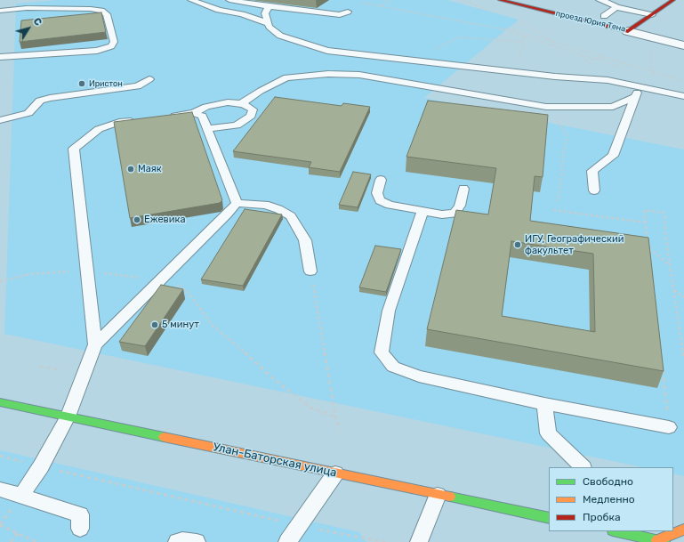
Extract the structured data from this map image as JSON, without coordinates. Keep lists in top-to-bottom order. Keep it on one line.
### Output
{"streets":{"street":["проезд Юрия Тена","Улан-Баторская улица"]},"places":["Иристон","Маяк","Ежевика","ИГУ, Географический факультет","5 минут"],"legend":["Свободно","Медленно","Пробка"],"north":"top right"}
